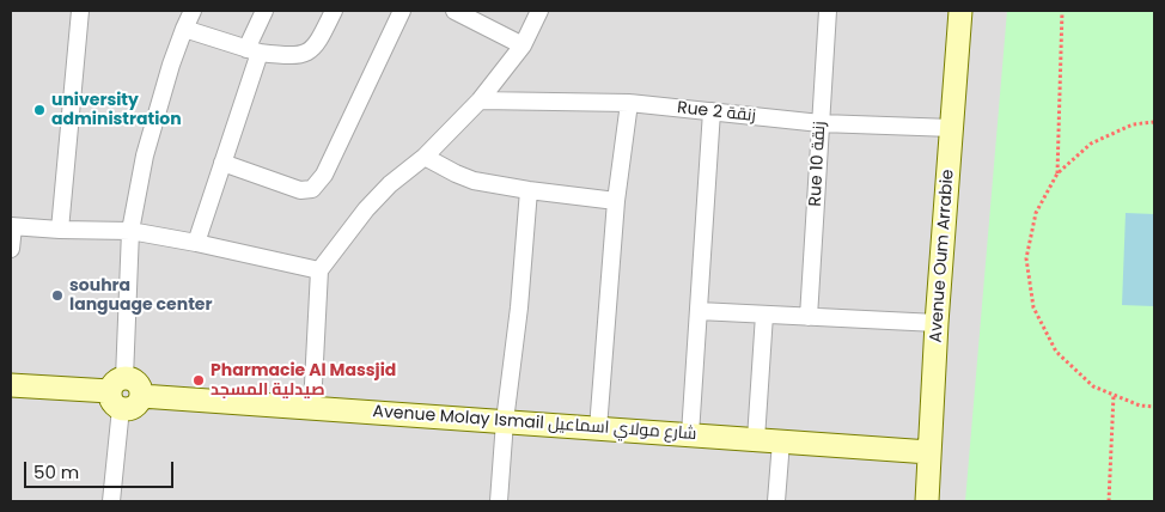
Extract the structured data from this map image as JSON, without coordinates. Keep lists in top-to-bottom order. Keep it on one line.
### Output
{"streets":{"street":["Rue 2 زنقة","Rue 10 زنقة","Avenue Oum Arrabie","Avenue Molay Ismail شارع مولاي اسماعيل"]},"crossings":[["Rue 2 زنقة","Rue 10 زنقة"],["Rue 2 زنقة","Avenue Oum Arrabie"],["Avenue Oum Arrabie","Avenue Molay Ismail شارع مولاي اسماعيل"]],"places":["university administration","souhra language center","Pharmacie Al Massjid صيدلية المسجد"],"scale_bar":"50 m"}
